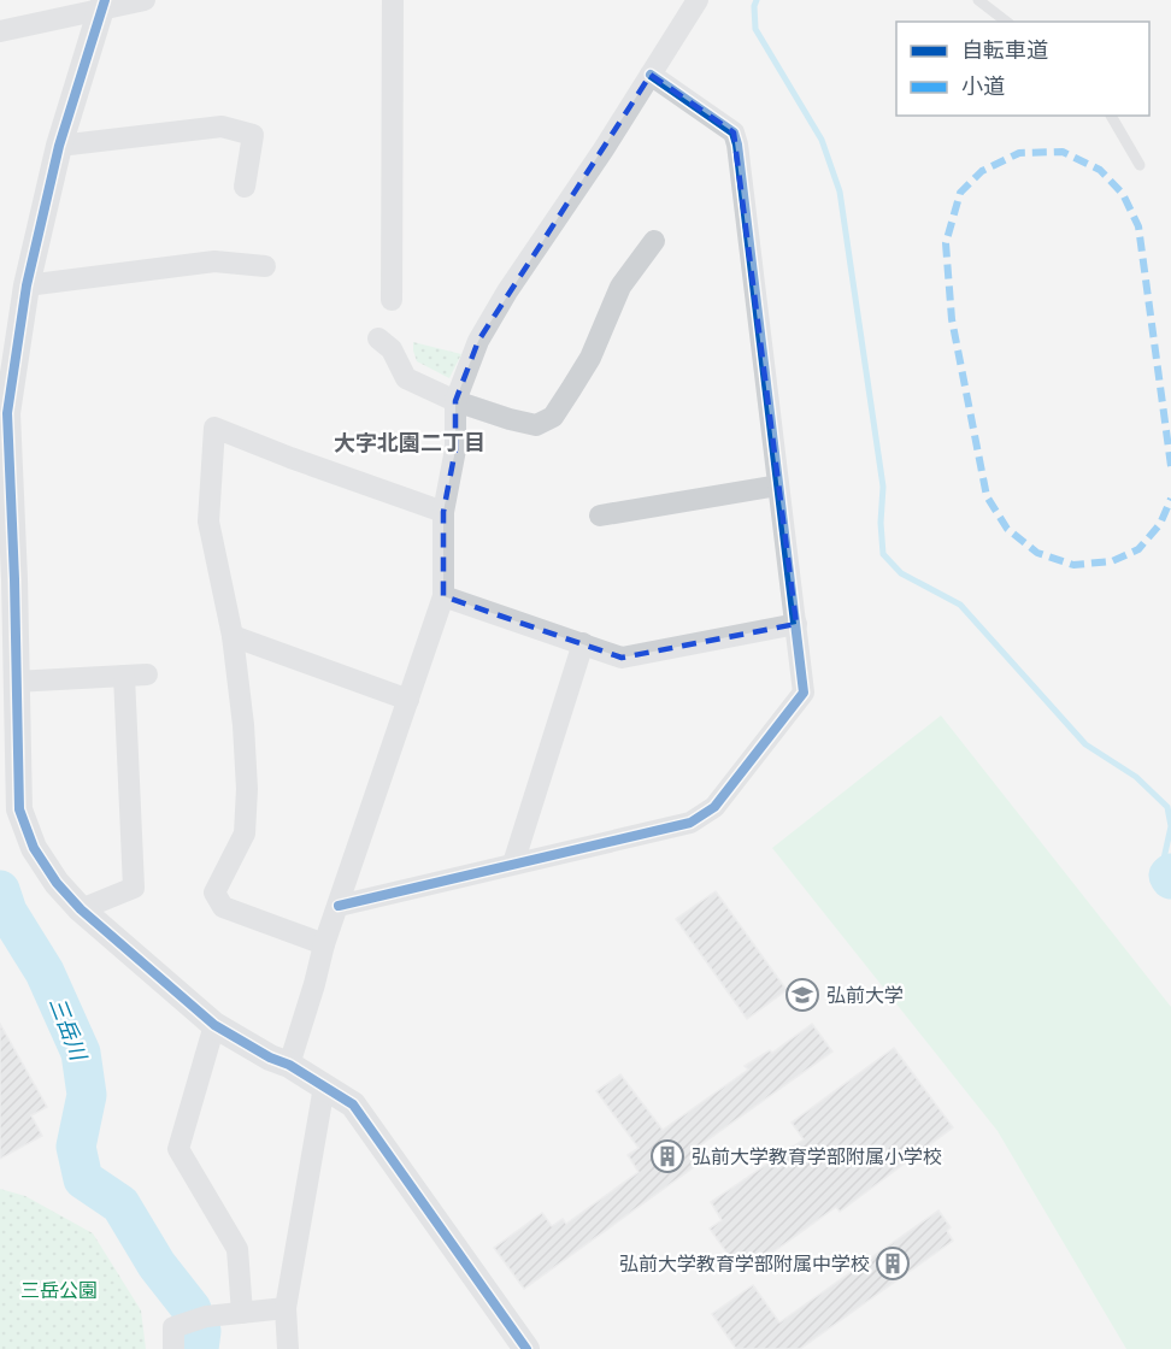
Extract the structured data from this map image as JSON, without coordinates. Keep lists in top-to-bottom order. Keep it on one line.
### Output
{"districts":["大字北園二丁目"],"water":["三岳川"],"parks":["三岳公園"],"places":{"school or university":["弘前大学"],"building":["弘前大学教育学部附属小学校","弘前大学教育学部附属中学校"]},"legend":["自転車道","小道"]}
